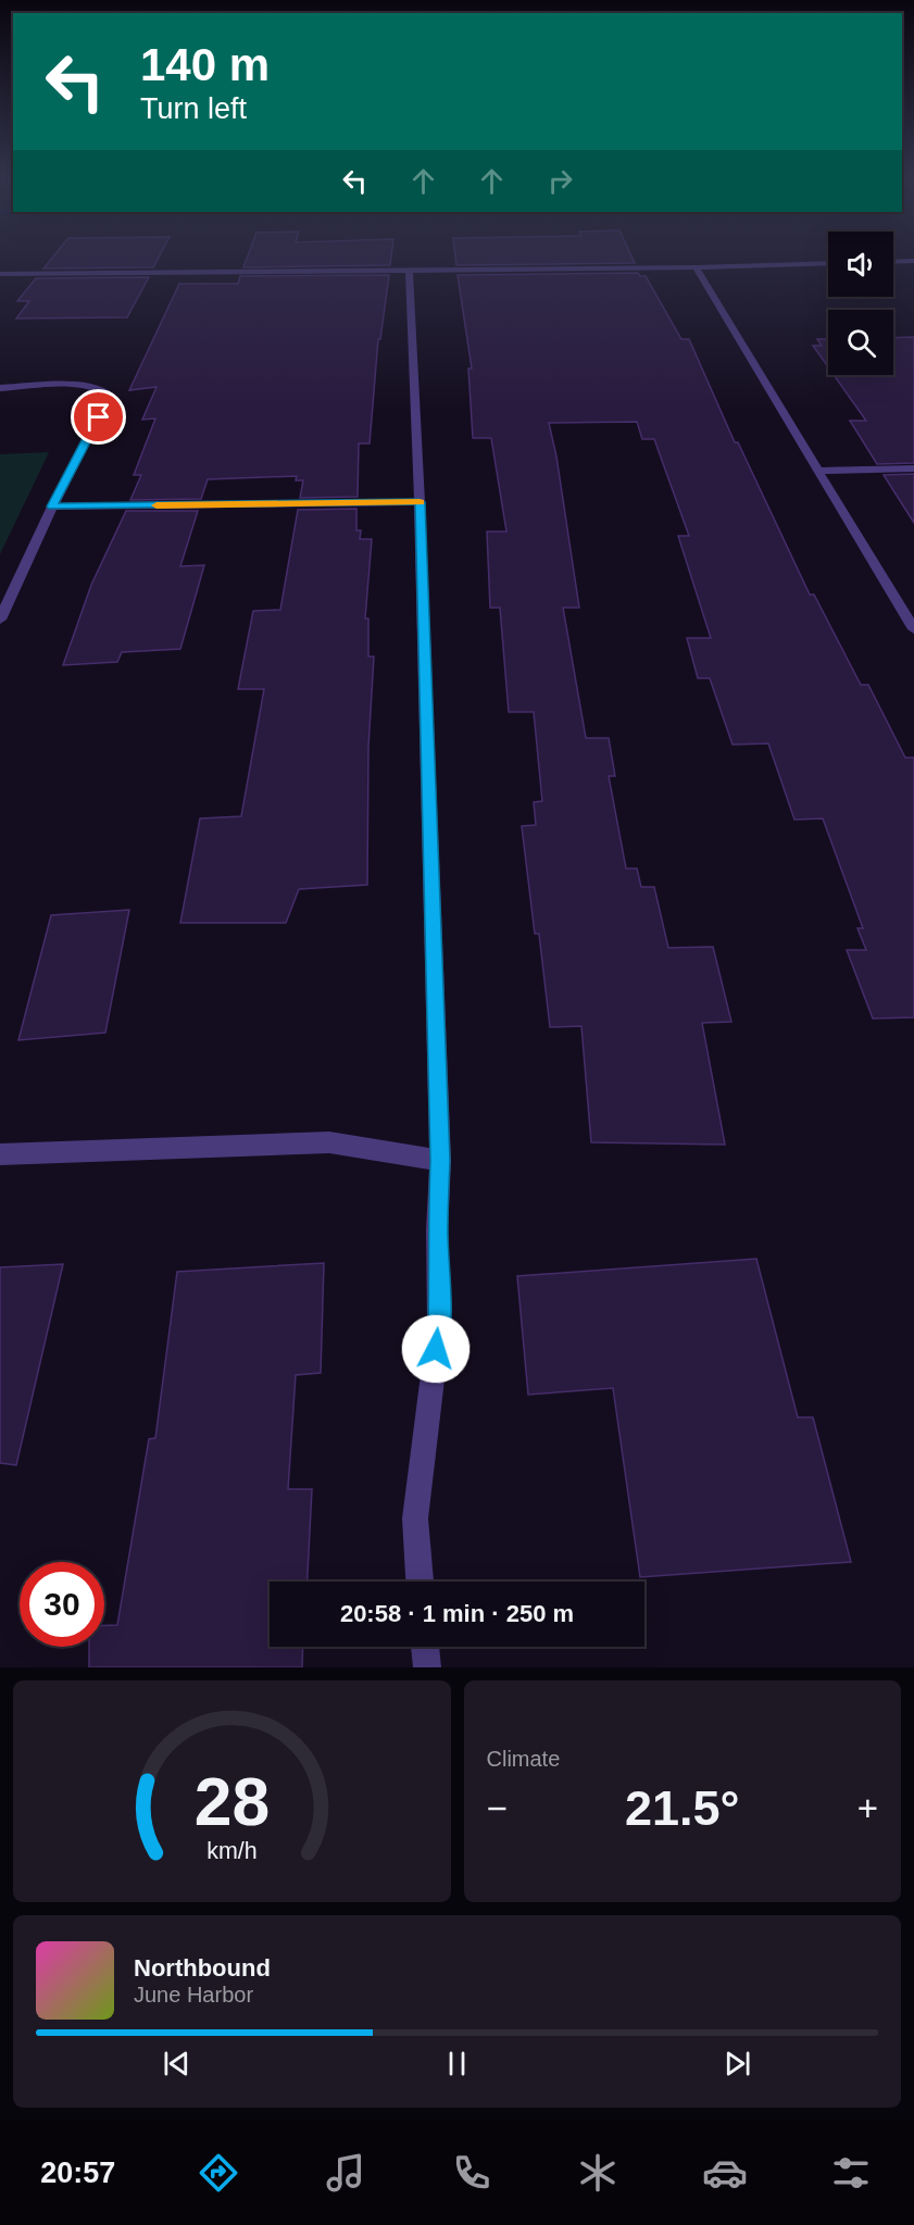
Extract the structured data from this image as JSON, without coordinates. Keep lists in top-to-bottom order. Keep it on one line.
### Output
{"page":{"turn":["140 m","Turn left"],"limit":"30","trip":"20:58 · 1 min · 250 m","tile":"Climate","heat":["−","21.5°","+"],"song":["Northbound","June Harbor"],"tabs":"20:57","gauge":["28","km/h"]}}
